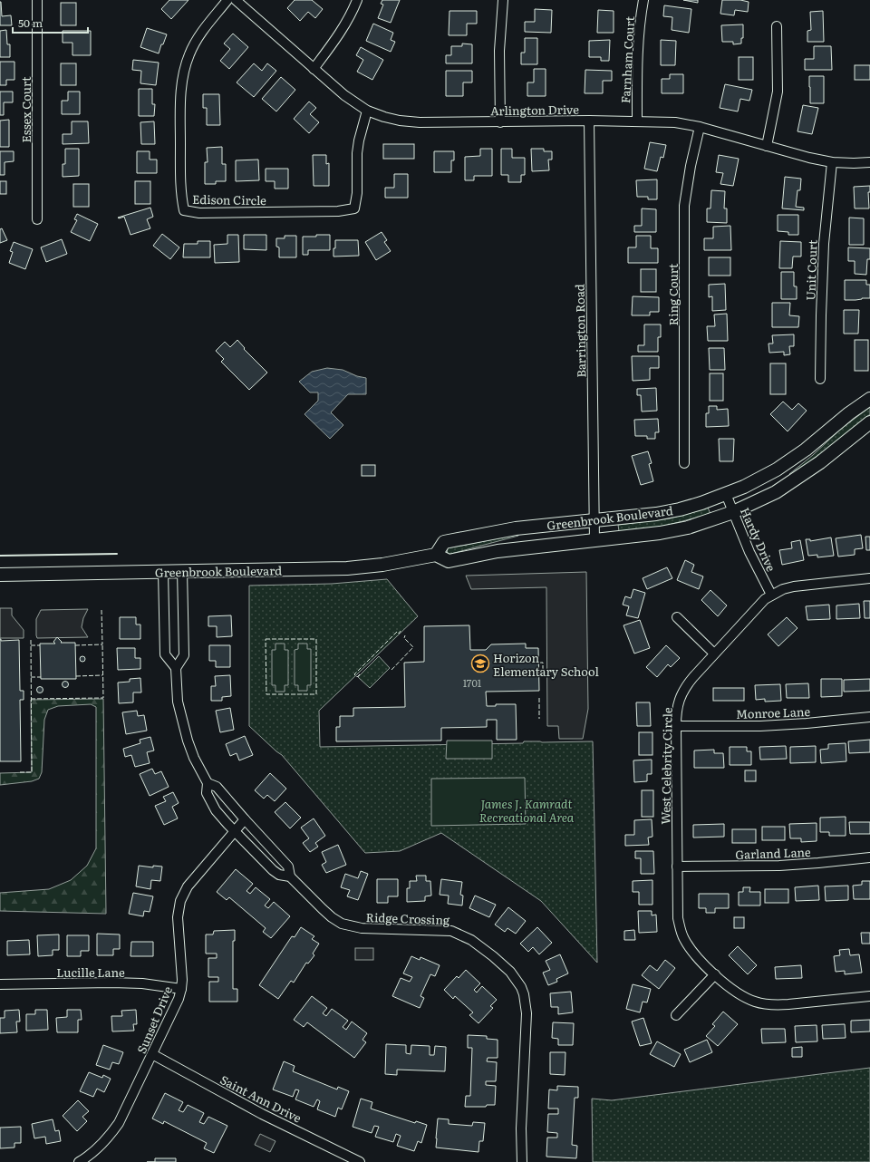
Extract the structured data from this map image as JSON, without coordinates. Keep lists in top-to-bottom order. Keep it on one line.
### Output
{"streets":{"main road":["Greenbrook Boulevard"],"street":["Farnham Court","Essex Court","Arlington Drive","Edison Circle","Unit Court","Ring Court","Barrington Road","Hardy Drive","Monroe Lane","West Celebrity Circle","Garland Lane","Ridge Crossing","Lucille Lane","Sunset Drive","Saint Ann Drive"]},"crossings":[["Farnham Court","Arlington Drive"],["Arlington Drive","Edison Circle"],["Arlington Drive","Unit Court"],["Arlington Drive","Ring Court"],["Arlington Drive","Barrington Road"],["Barrington Road","Greenbrook Boulevard"],["Greenbrook Boulevard","Hardy Drive"],["Hardy Drive","West Celebrity Circle"],["Monroe Lane","West Celebrity Circle"],["West Celebrity Circle","Garland Lane"],["Ridge Crossing","Sunset Drive"],["Lucille Lane","Sunset Drive"],["Sunset Drive","Saint Ann Drive"]],"parks":["James J. Kamradt Recreational Area"],"places":{"school or university":["Horizon Elementary School"]},"house_numbers":["1701"],"scale_bar":"50 m"}
